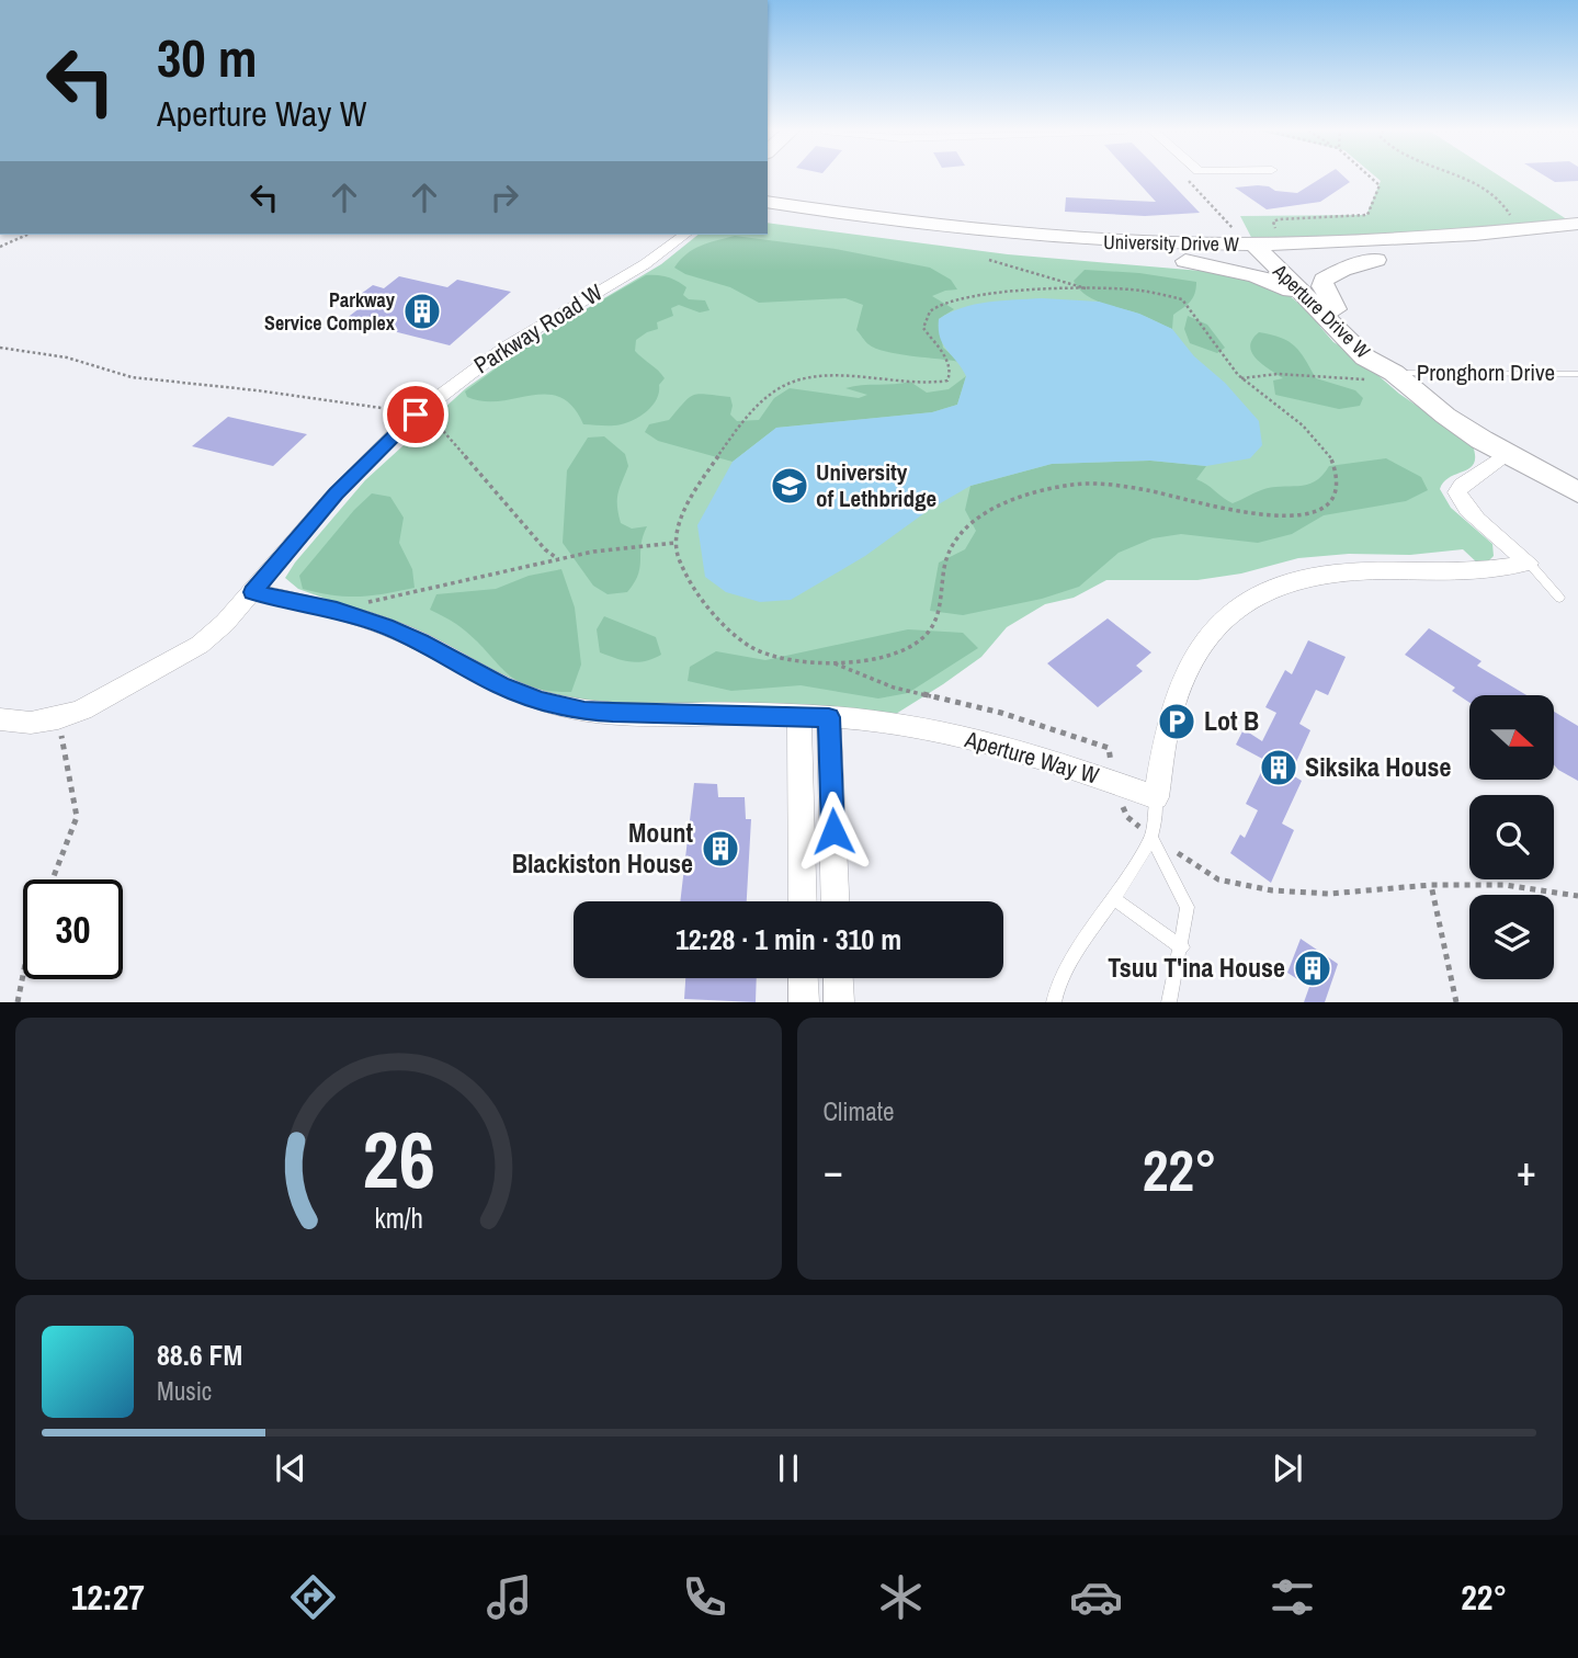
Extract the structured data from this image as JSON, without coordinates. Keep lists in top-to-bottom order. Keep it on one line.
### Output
{"streets":{"main road":["University Drive W","Aperture Drive W"],"street":["Parkway Road W","Aperture Way W"],"lane":["Pronghorn Drive"]},"crossings":[["University Drive W","Aperture Drive W"],["Aperture Drive W","Pronghorn Drive"],["Parkway Road W","Aperture Way W"]],"places":{"building":["Parkway Service Complex","Siksika House","Mount Blackiston House","Tsuu T'ina House"],"school or university":["University of Lethbridge"],"parking":["Lot B"]},"north":"right","page":{"turn":["30 m","Aperture Way W"],"limit":"30","trip":"12:28 · 1 min · 310 m","tile":"Climate","heat":["−","22°","+"],"song":["88.6 FM","Music"],"tabs":["12:27","22°"],"gauge":["26","km/h"]}}
